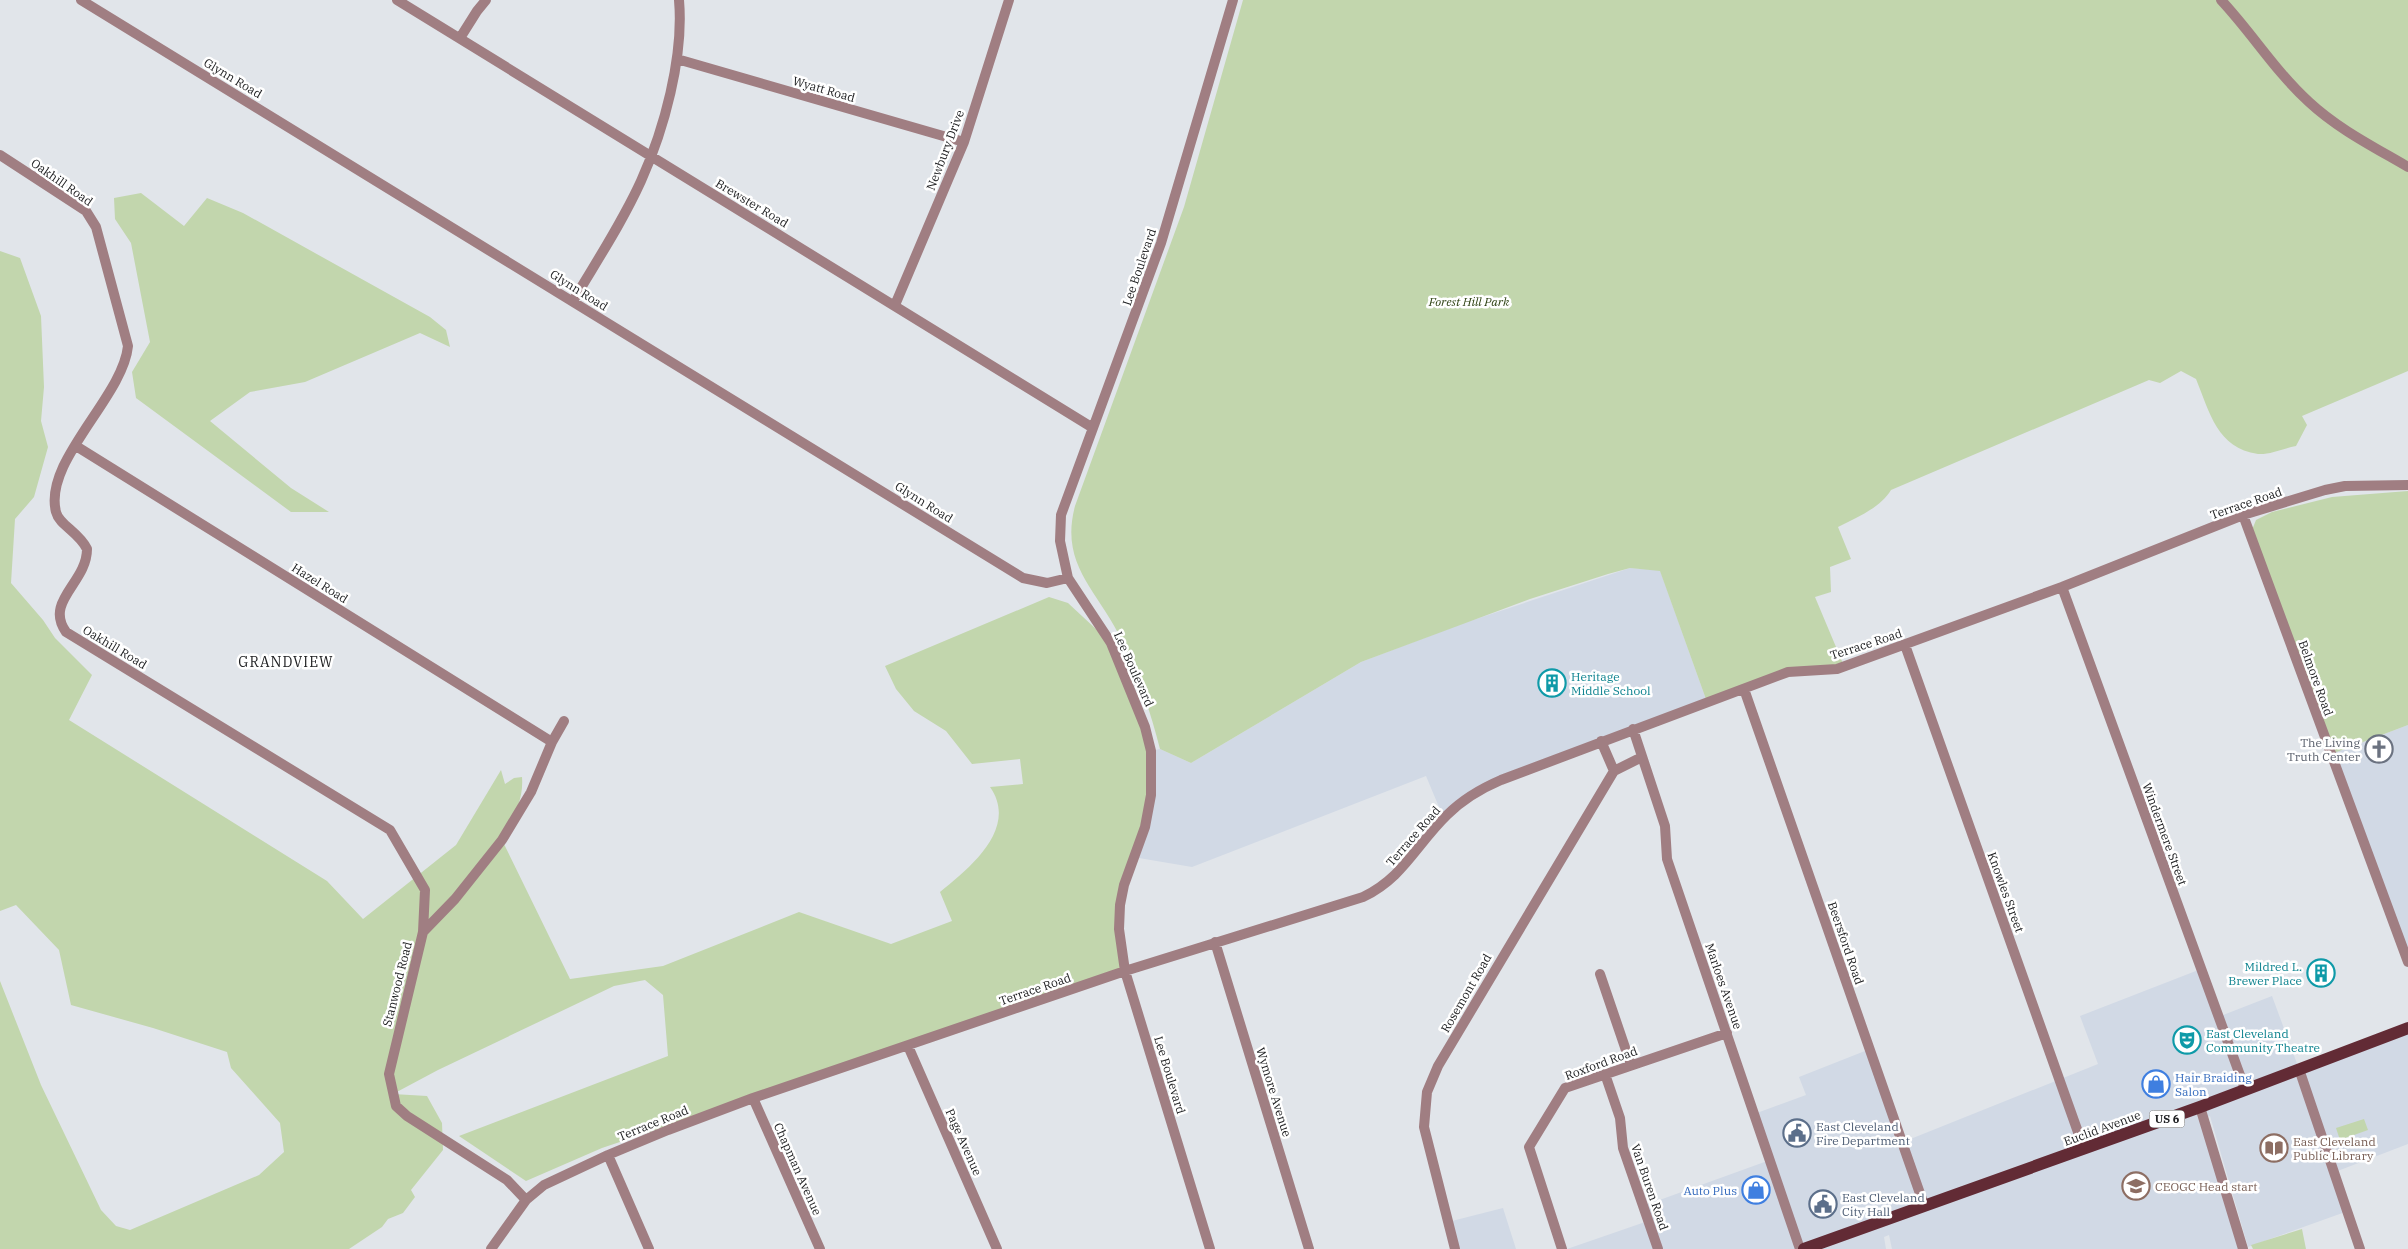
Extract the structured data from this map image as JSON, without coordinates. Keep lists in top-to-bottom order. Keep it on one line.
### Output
{"streets":{"main road":["US 6","Euclid Avenue"],"street":["Glynn Road","Wyatt Road","Newbury Drive","Oakhill Road","Brewster Road","Lee Boulevard","Terrace Road","Hazel Road","Belmore Road","Windermere Street","Knowles Street","Beersford Road","Stanwood Road","Marloes Avenue","Rosemont Road","Roxford Road","Wymore Avenue","Page Avenue","Chapman Avenue","Van Buren Road"]},"crossings":[["Glynn Road","Lee Boulevard"],["Wyatt Road","Newbury Drive"],["Newbury Drive","Brewster Road"],["Oakhill Road","Hazel Road"],["Oakhill Road","Stanwood Road"],["Brewster Road","Lee Boulevard"],["Lee Boulevard","Terrace Road"],["Terrace Road","Belmore Road"],["Terrace Road","Windermere Street"],["Terrace Road","Knowles Street"],["Terrace Road","Beersford Road"],["Terrace Road","Stanwood Road"],["Terrace Road","Marloes Avenue"],["Terrace Road","Wymore Avenue"],["Terrace Road","Page Avenue"],["Terrace Road","Chapman Avenue"],["Hazel Road","Stanwood Road"],["Windermere Street","Euclid Avenue"],["Knowles Street","Euclid Avenue"],["Beersford Road","Euclid Avenue"],["Marloes Avenue","Roxford Road"],["Marloes Avenue","Euclid Avenue"],["Roxford Road","Van Buren Road"]],"districts":["GRANDVIEW"],"parks":["Forest Hill Park"],"places":{"building":["Heritage Middle School","Mildred L. Brewer Place"],"church":["The Living Truth Center"],"theatre":["East Cleveland Community Theatre"],"shop":["Hair Braiding Salon","Auto Plus"],"public building":["East Cleveland Fire Department","East Cleveland City Hall"],"library":["East Cleveland Public Library"],"school or university":["CEOGC Head start"]}}
